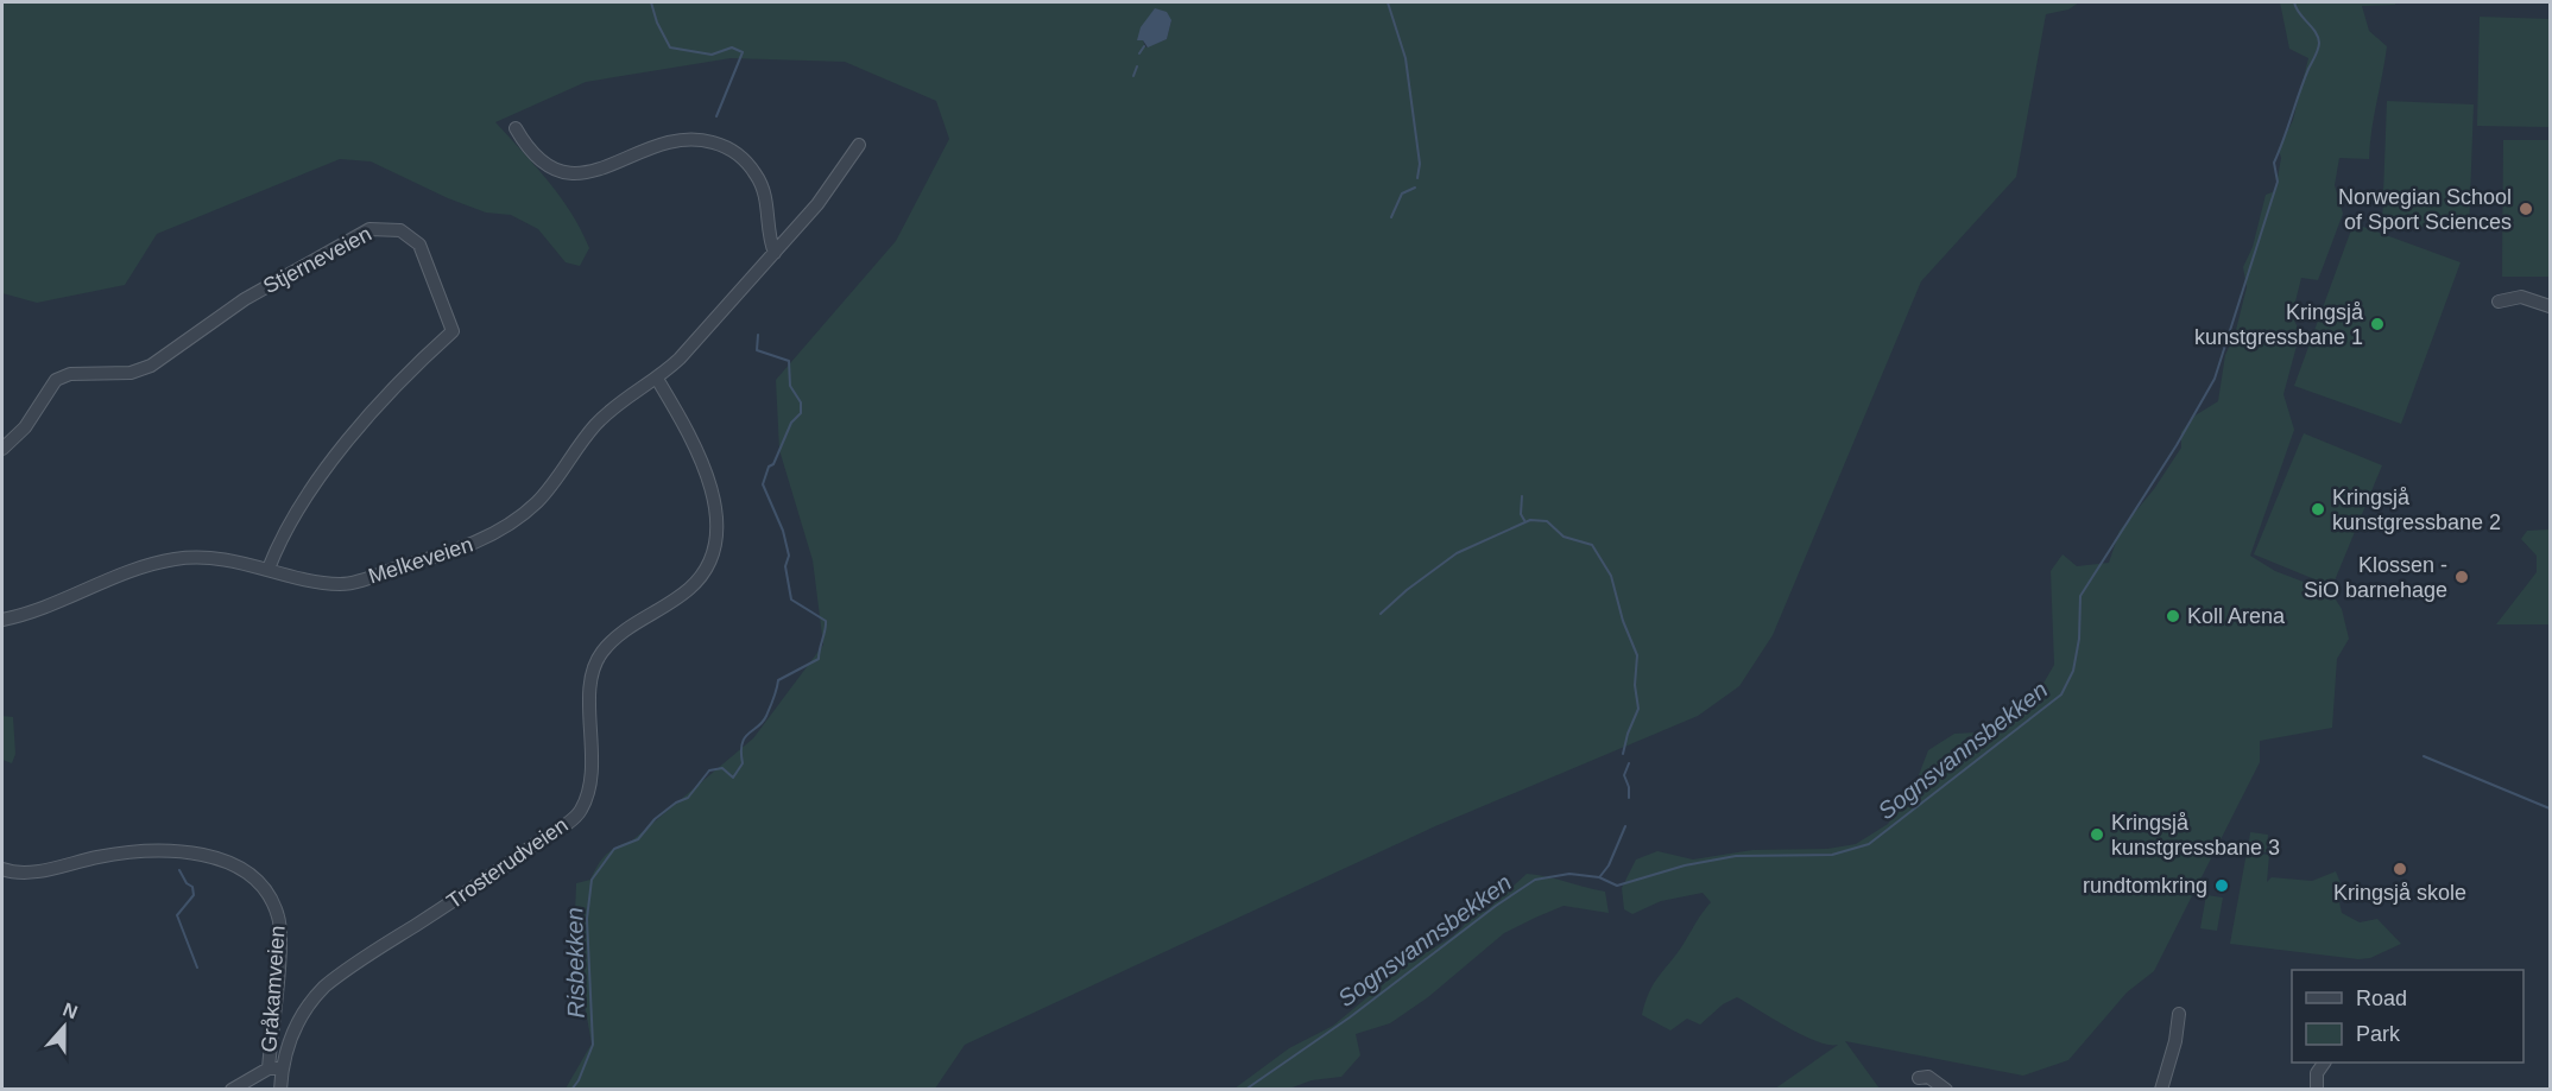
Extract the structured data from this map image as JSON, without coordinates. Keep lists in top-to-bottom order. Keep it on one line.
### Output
{"streets":{"street":["Stjerneveien","Melkeveien","Trosterudveien","Gråkamveien"]},"crossings":[["Stjerneveien","Melkeveien"],["Melkeveien","Trosterudveien"],["Trosterudveien","Gråkamveien"]],"water":["Sognsvannsbekken","Risbekken"],"places":["Norwegian School of Sport Sciences","Kringsjå kunstgressbane 1","Kringsjå kunstgressbane 2","Klossen - SiO barnehage","Koll Arena","Kringsjå kunstgressbane 3","Kringsjå skole","rundtomkring"],"legend":["Road","Park"],"north":"top"}
